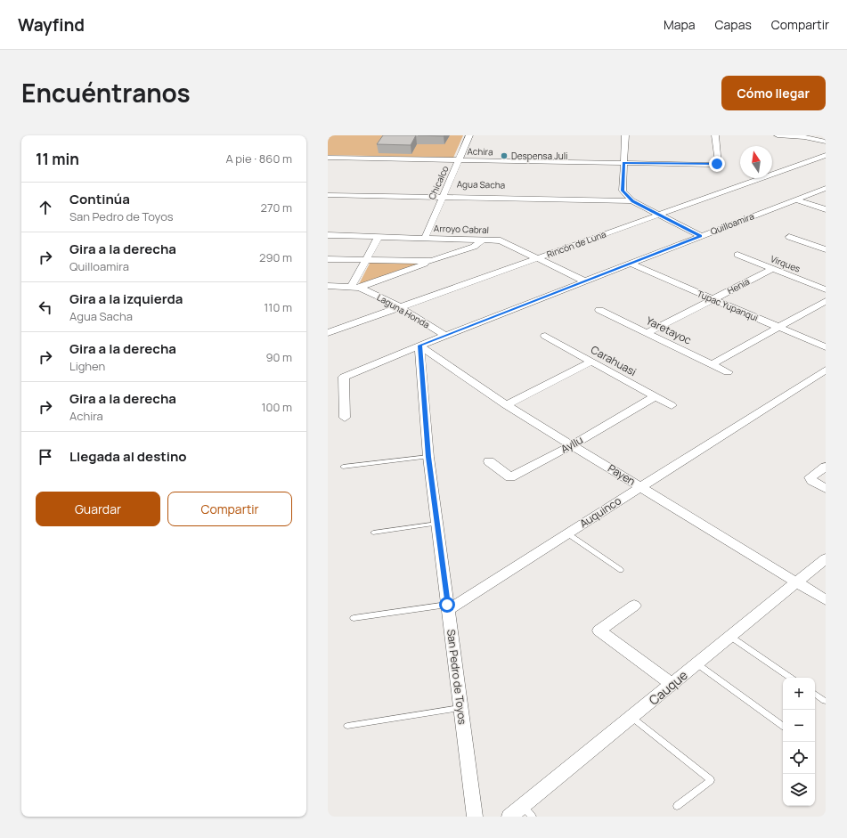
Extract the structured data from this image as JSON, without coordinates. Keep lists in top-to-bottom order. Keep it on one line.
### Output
{"streets":{"street":["Achira","Chicalco","Agua Sacha","Quilloamira","Arroyo Cabral","Rincón de Luna","Virques","Henia","Tupac Yupanqui","Laguna Honda","Yaretayoc","Carahuasi","Ayllu","Payen","Auquinco","San Pedro de Toyos","Cauque"]},"crossings":[["Achira","Chicalco"],["Chicalco","Agua Sacha"],["Chicalco","Arroyo Cabral"],["Agua Sacha","Quilloamira"],["Agua Sacha","Rincón de Luna"],["Quilloamira","Arroyo Cabral"],["Quilloamira","Tupac Yupanqui"],["Quilloamira","Laguna Honda"],["Quilloamira","Payen"],["Quilloamira","San Pedro de Toyos"],["Arroyo Cabral","Rincón de Luna"],["Rincón de Luna","Laguna Honda"],["Virques","Henia"],["Henia","Tupac Yupanqui"],["Henia","Yaretayoc"],["Carahuasi","Ayllu"],["Ayllu","Payen"],["Payen","Auquinco"],["Payen","San Pedro de Toyos"],["Payen","Cauque"],["Auquinco","San Pedro de Toyos"]],"places":["Despensa Juli"],"north":"top","page":{"header":"Wayfind","nav":["Mapa","Capas","Compartir"],"title":"Encuéntranos","buttons":["Cómo llegar",["Guardar","Compartir"]],"heading":["11 min","A pie · 860 m"],"list":[["Continúa","San Pedro de Toyos","270 m"],["Gira a la derecha","Quilloamira","290 m"],["Gira a la izquierda","Agua Sacha","110 m"],["Gira a la derecha","Lighen","90 m"],["Gira a la derecha","Achira","100 m"],"Llegada al destino"],"map_buttons":["+","−"]}}
